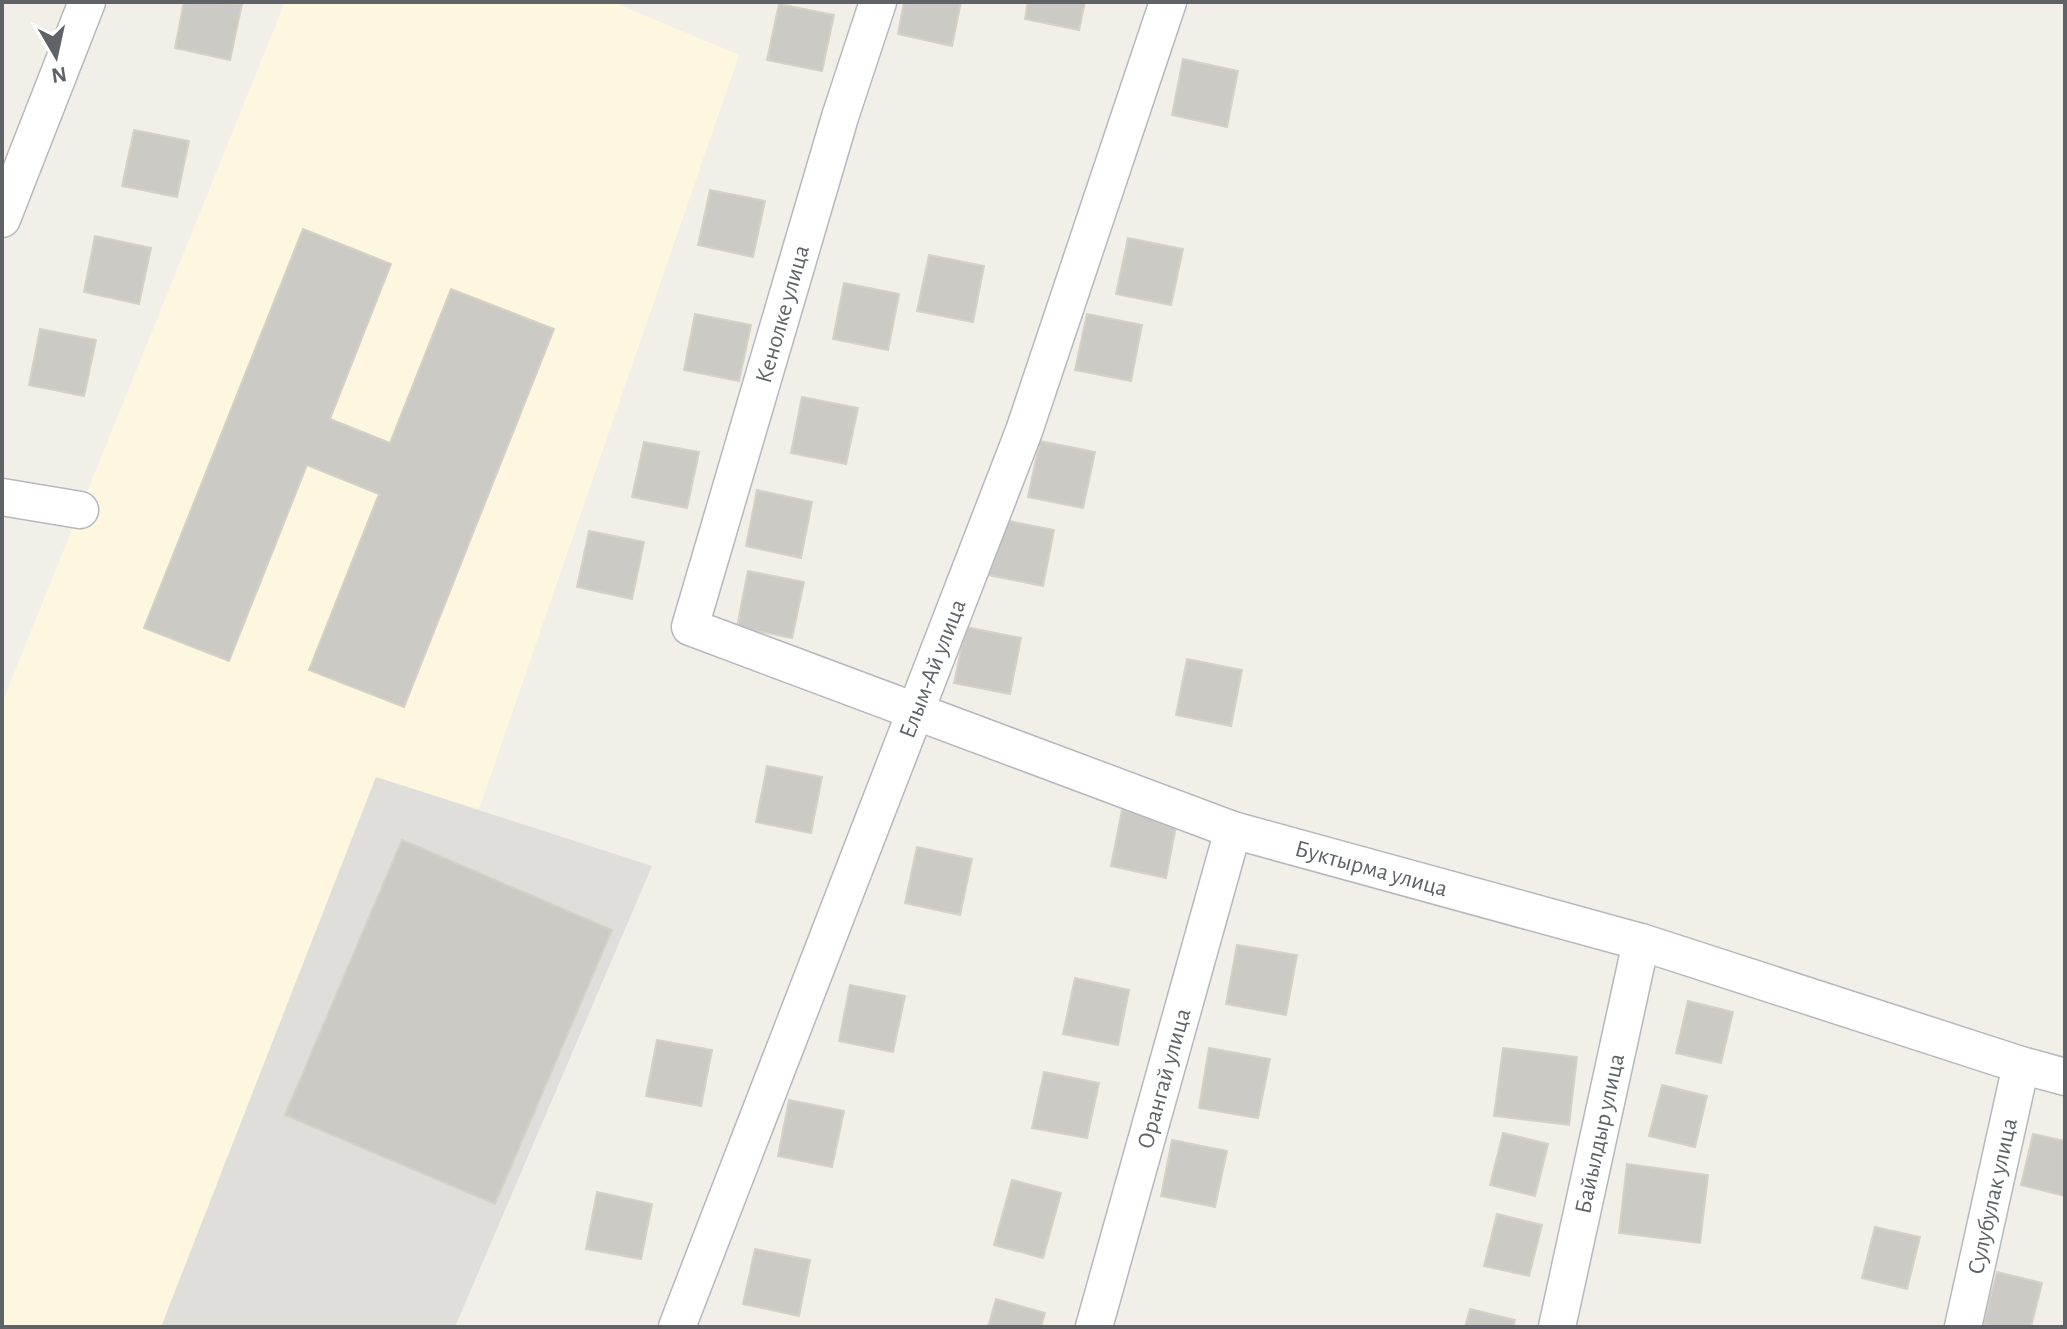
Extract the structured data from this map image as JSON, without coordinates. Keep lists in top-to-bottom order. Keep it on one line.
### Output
{"streets":{"street":["Кенолке улица","Елым-Ай улица","Буктырма улица","Орангай улица","Байылдыр улица","Сулубулак улица"]},"crossings":[["Кенолке улица","Буктырма улица"],["Елым-Ай улица","Буктырма улица"],["Буктырма улица","Орангай улица"],["Буктырма улица","Байылдыр улица"],["Буктырма улица","Сулубулак улица"]],"north":"bottom"}
